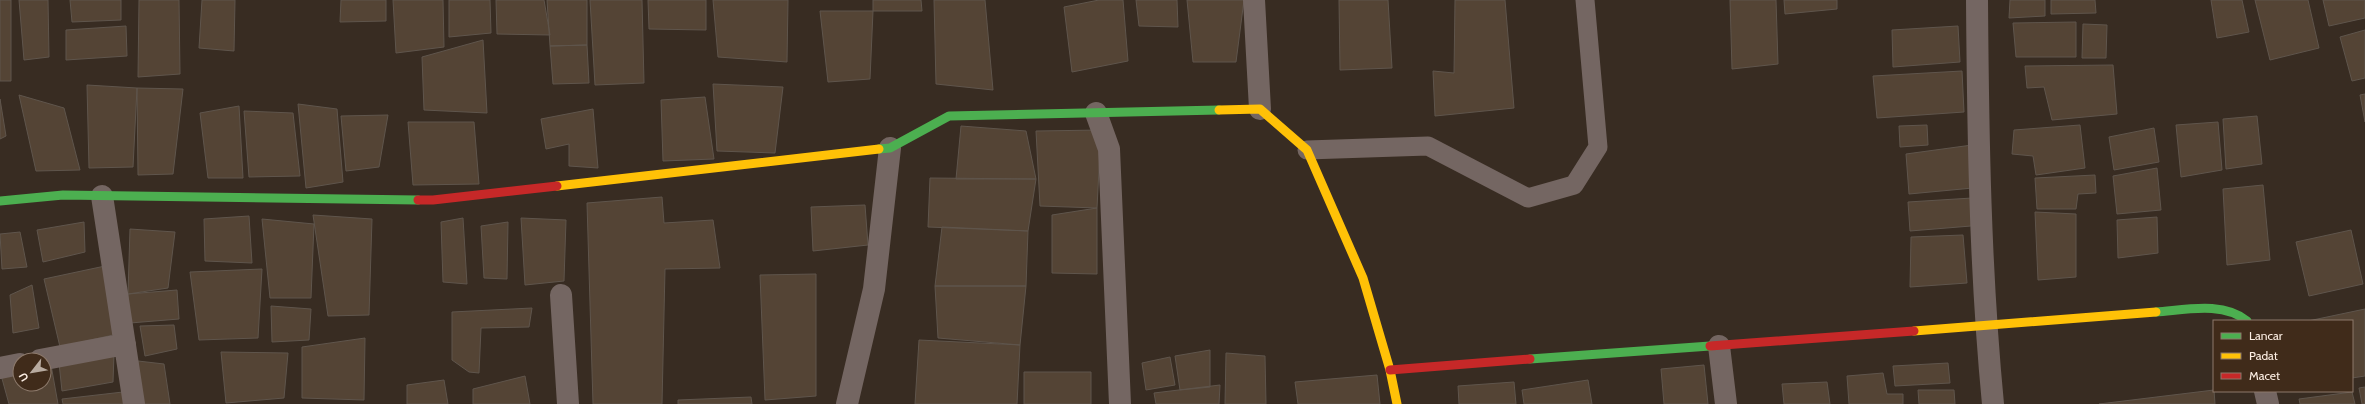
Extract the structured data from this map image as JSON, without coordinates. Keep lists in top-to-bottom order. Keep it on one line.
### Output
{"legend":["Lancar","Padat","Macet"],"north":"bottom left"}
